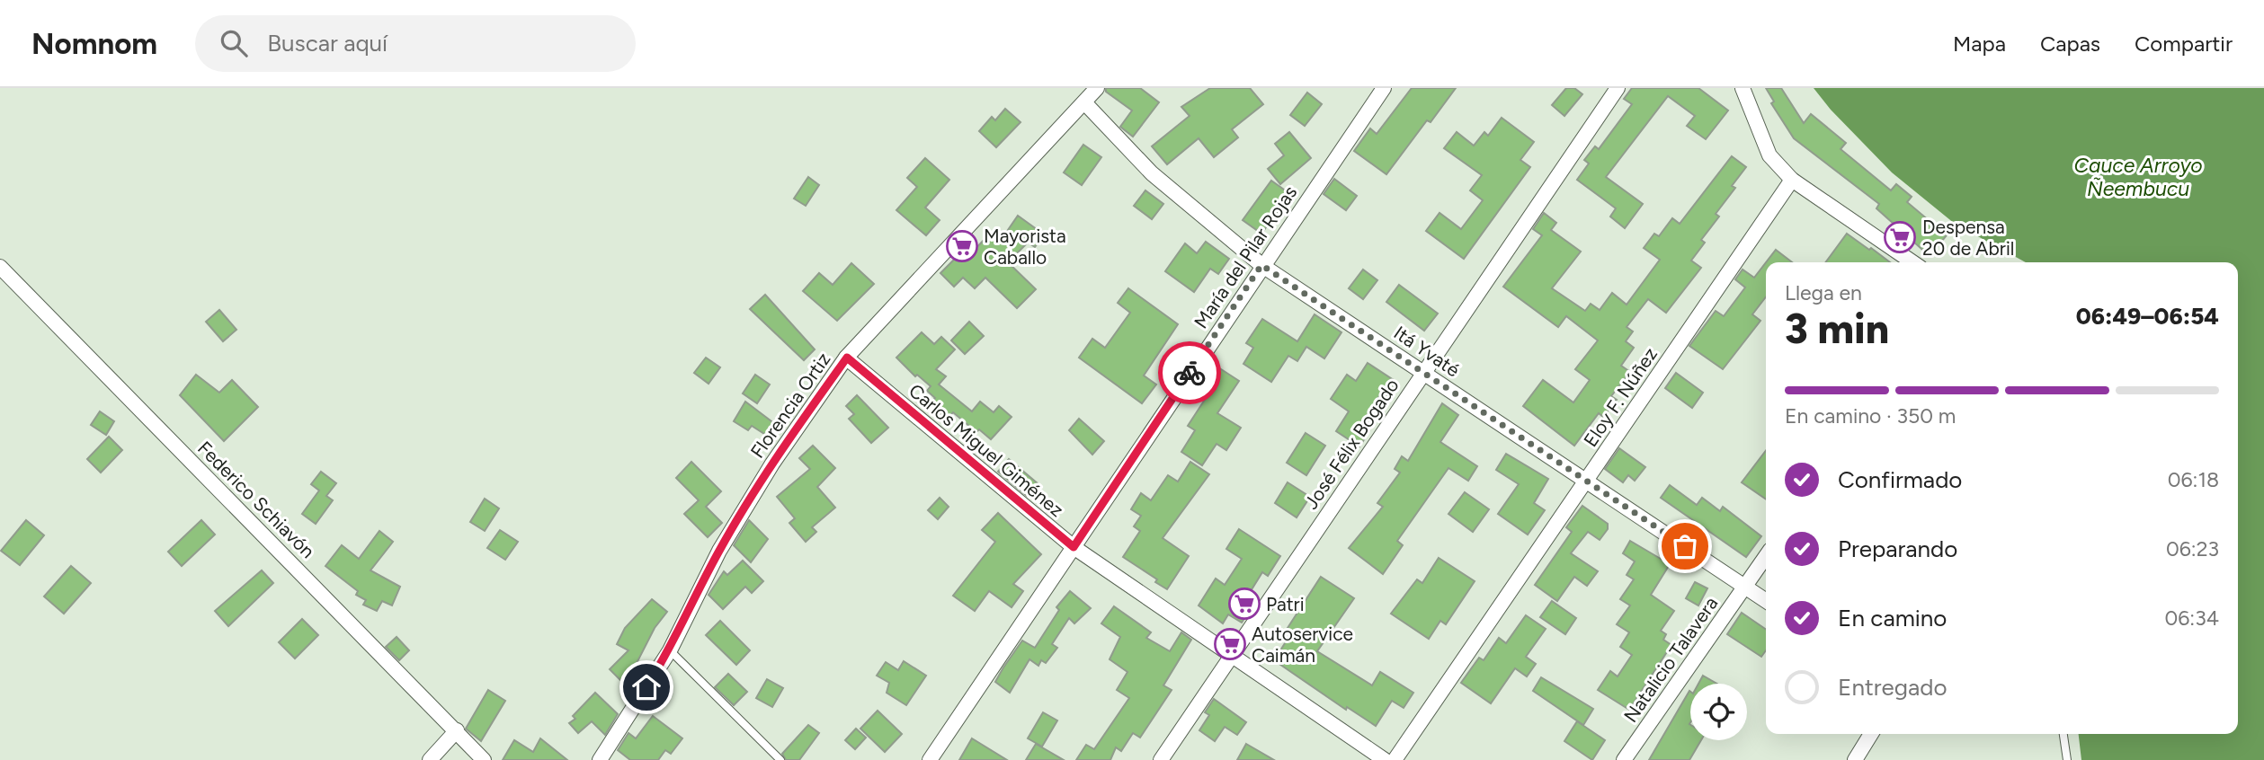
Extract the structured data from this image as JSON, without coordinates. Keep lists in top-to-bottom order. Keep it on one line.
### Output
{"streets":{"street":["María del Pilar Rojas","Itá Yvaté","Eloy F. Núñez","Florencia Ortiz","José Félix Bogado","Carlos Miguel Giménez","Federico Schiavón","Natalicio Talavera"]},"crossings":[["María del Pilar Rojas","Itá Yvaté"],["María del Pilar Rojas","Carlos Miguel Giménez"],["Itá Yvaté","Eloy F. Núñez"],["Itá Yvaté","Florencia Ortiz"],["Itá Yvaté","José Félix Bogado"],["Itá Yvaté","Natalicio Talavera"],["Florencia Ortiz","Carlos Miguel Giménez"],["José Félix Bogado","Carlos Miguel Giménez"]],"water":["Cauce Arroyo Ñeembucu"],"places":{"supermarket":["Despensa 20 de Abril","Mayorista Caballo","Patri","Autoservice Caimán"]},"page":{"header":"Nomnom","search":"Buscar aquí","nav":["Mapa","Capas","Compartir"],"heading":["3 min","Llega en","06:49–06:54"],"bar":"En camino · 350 m","list":[["Confirmado","06:18"],["Preparando","06:23"],["En camino","06:34"],"Entregado"]}}
